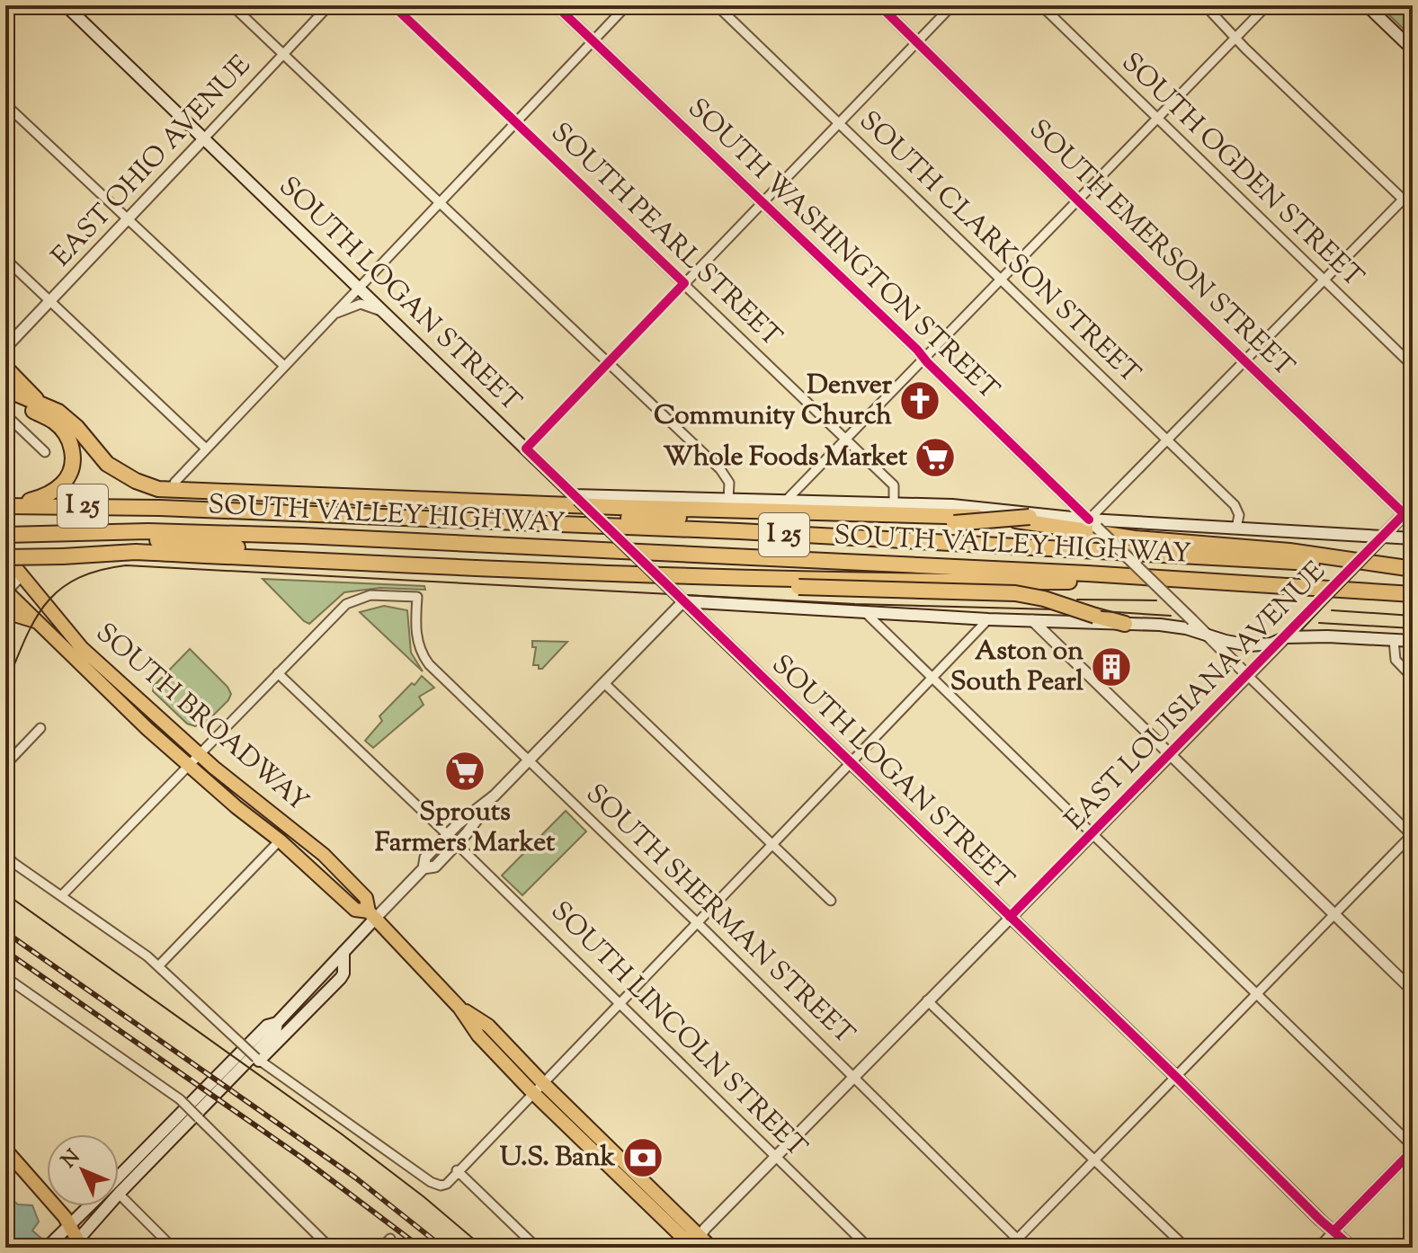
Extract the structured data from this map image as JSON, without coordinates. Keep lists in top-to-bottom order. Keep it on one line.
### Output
{"streets":{"highway":["I 25","SOUTH VALLEY HIGHWAY"],"main road":["SOUTH LOGAN STREET","EAST LOUISIANA AVENUE","SOUTH BROADWAY"],"street":["EAST OHIO AVENUE","SOUTH OGDEN STREET","SOUTH PEARL STREET","SOUTH CLARKSON STREET","SOUTH EMERSON STREET","SOUTH WASHINGTON STREET","SOUTH SHERMAN STREET","SOUTH LINCOLN STREET"]},"crossings":[["EAST OHIO AVENUE","SOUTH LOGAN STREET"],["SOUTH EMERSON STREET","EAST LOUISIANA AVENUE"],["SOUTH WASHINGTON STREET","EAST LOUISIANA AVENUE"],["SOUTH LOGAN STREET","EAST LOUISIANA AVENUE"],["EAST LOUISIANA AVENUE","SOUTH BROADWAY"],["EAST LOUISIANA AVENUE","SOUTH SHERMAN STREET"],["EAST LOUISIANA AVENUE","SOUTH LINCOLN STREET"]],"places":{"church":["Denver Community Church"],"supermarket":["Whole Foods Market","Sprouts Farmers Market"],"building":["Aston on South Pearl"],"bank":["U.S. Bank"]},"north":"top left"}
